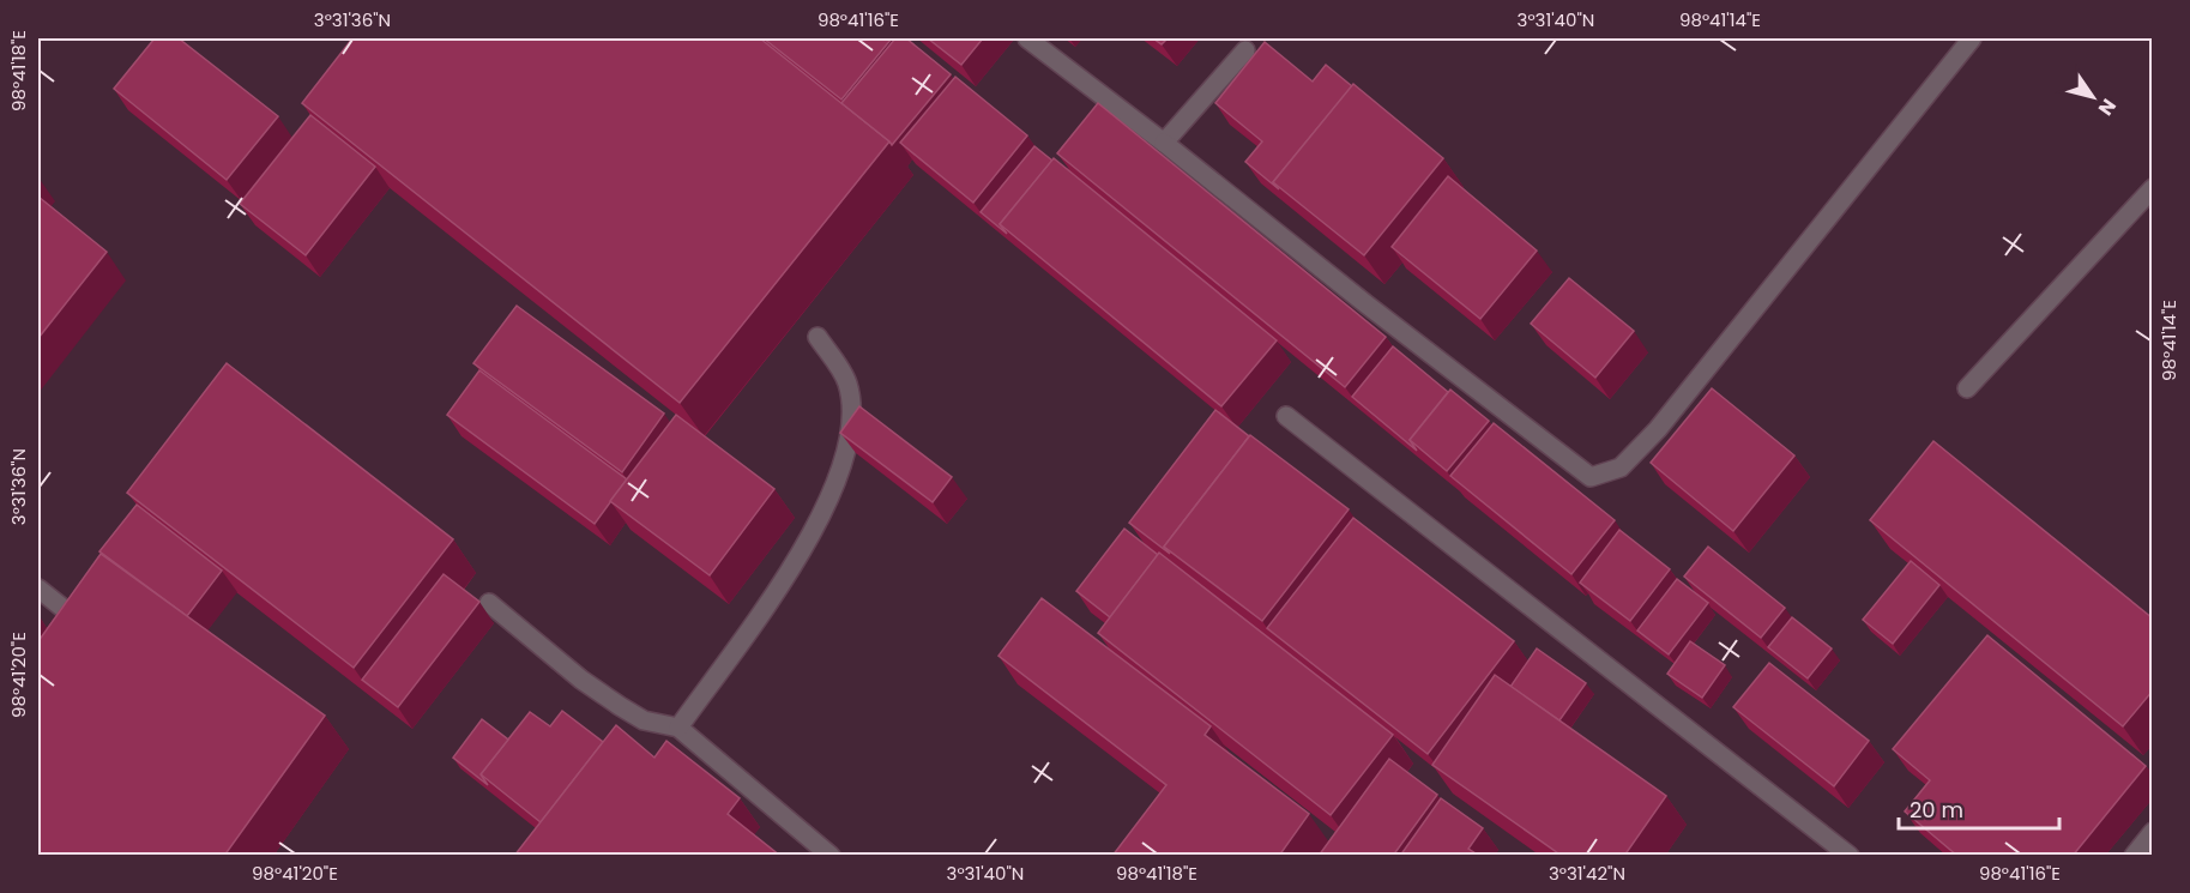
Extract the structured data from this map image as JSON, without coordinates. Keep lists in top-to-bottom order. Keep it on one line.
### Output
{"scale_bar":"20 m","north":"bottom right","coordinates":["3°31'36\"N","98°41'16\"E","3°31'40\"N","98°41'14\"E","98°41'18\"E","98°41'20\"E","3°31'42\"N"]}
